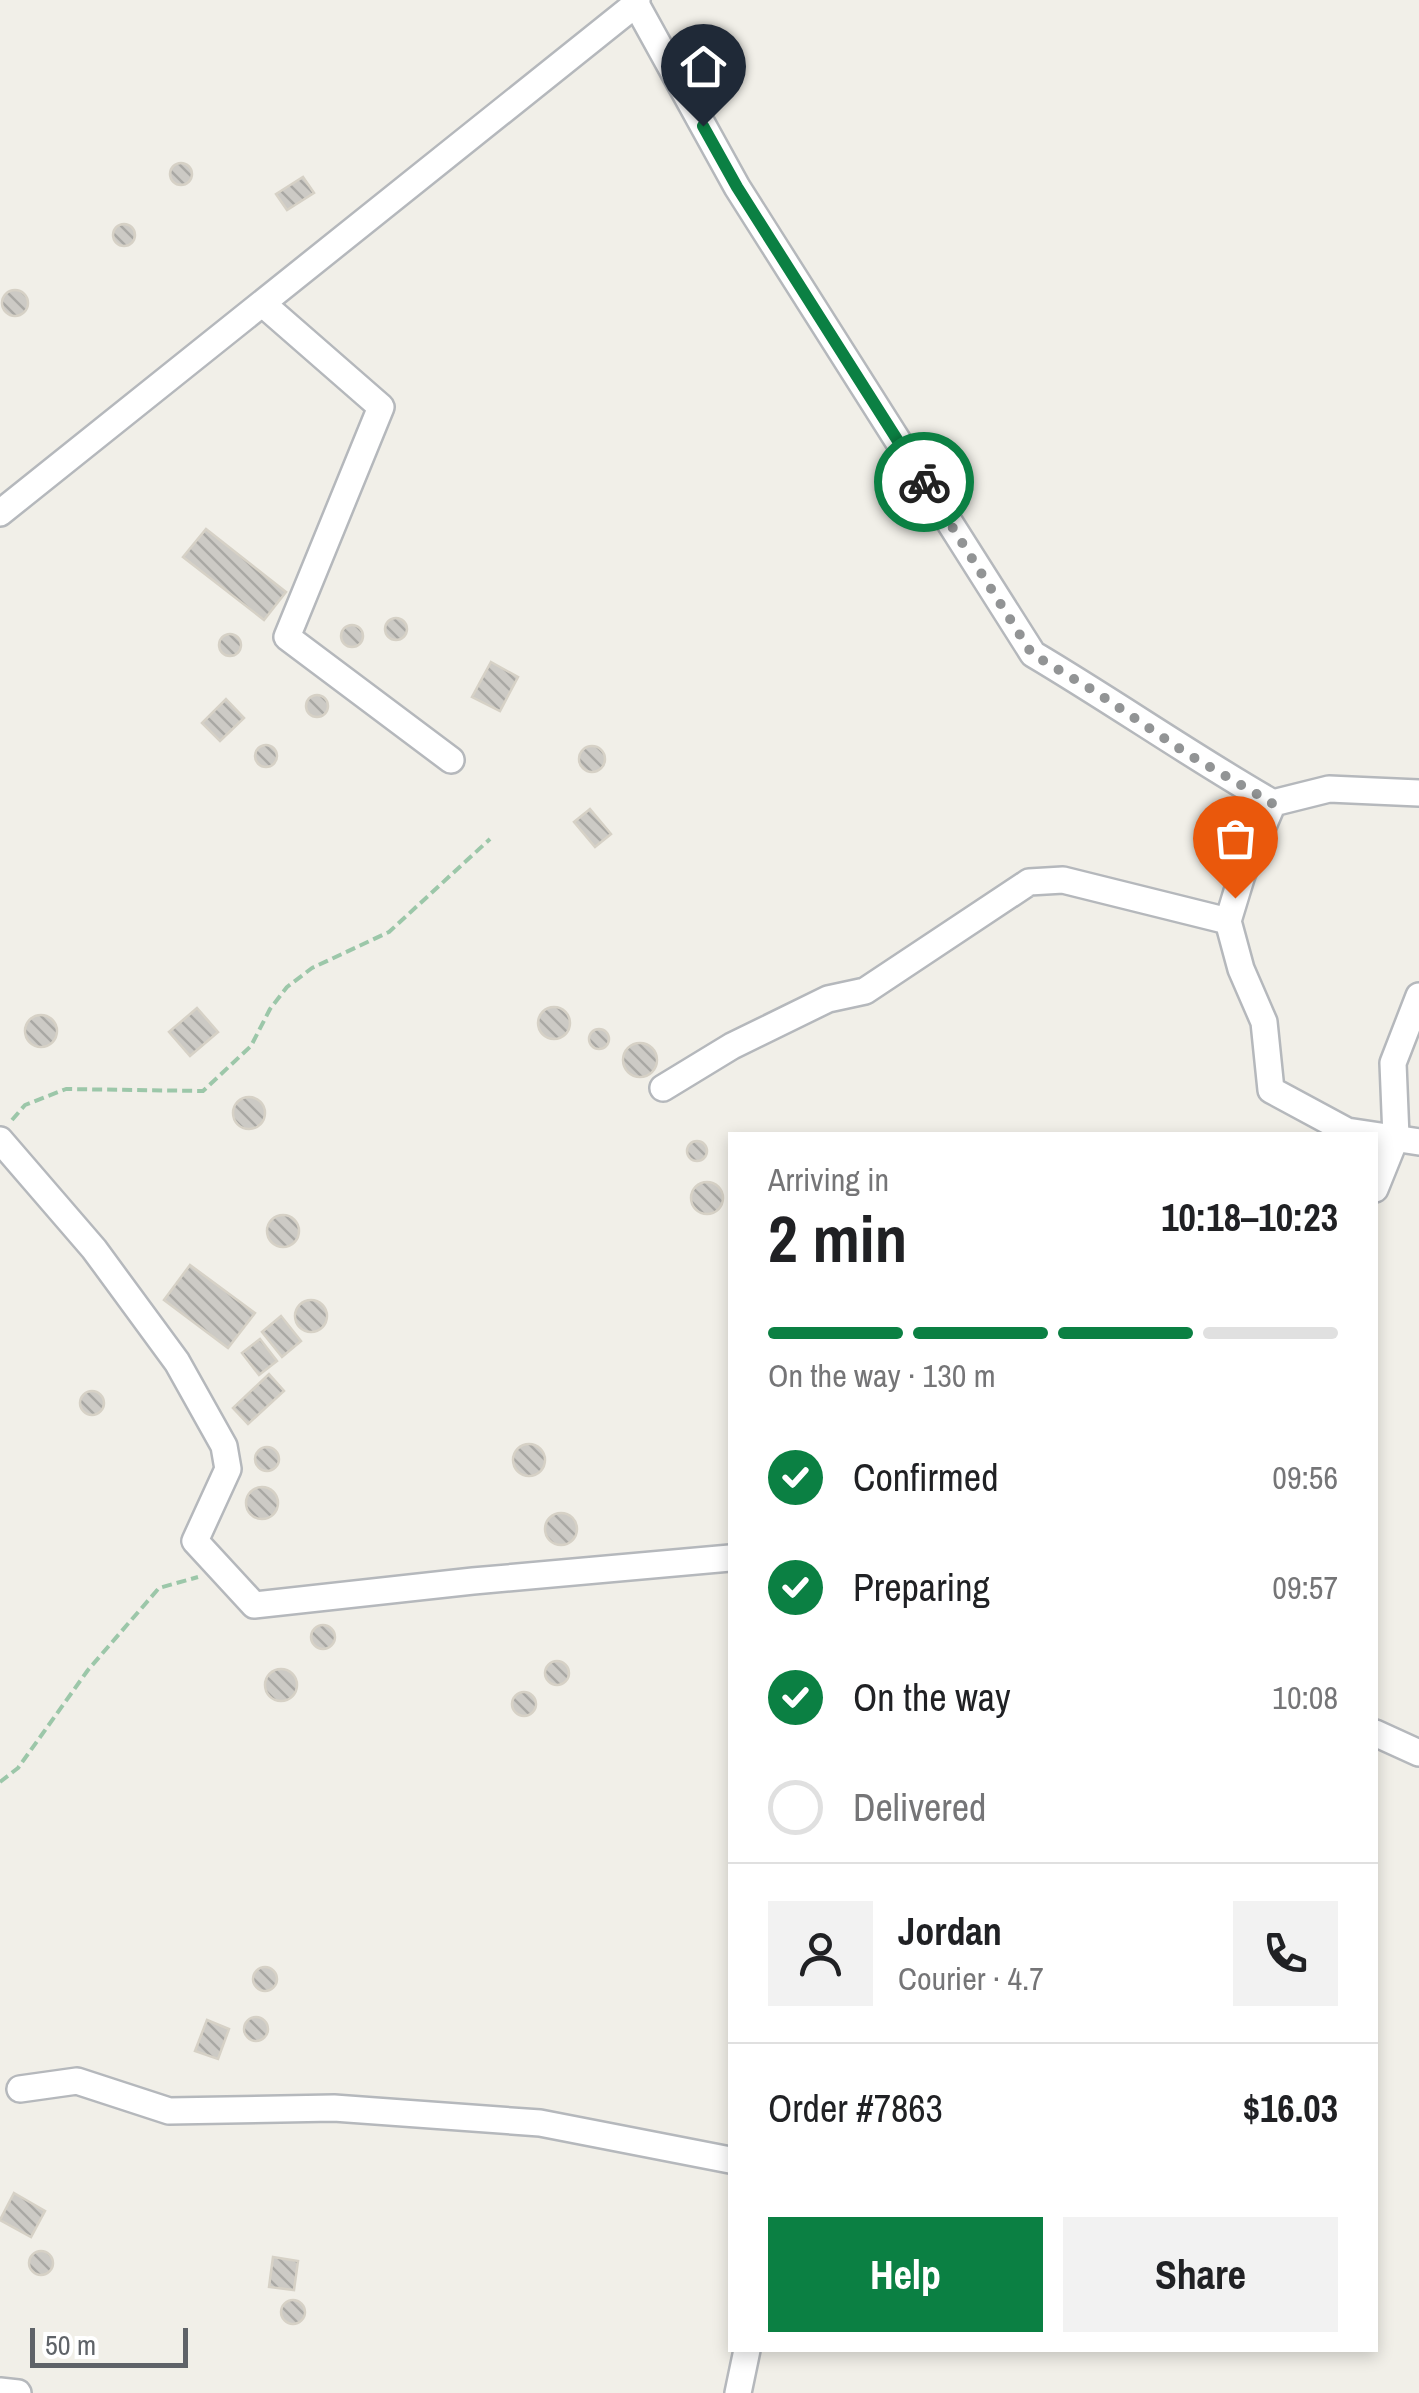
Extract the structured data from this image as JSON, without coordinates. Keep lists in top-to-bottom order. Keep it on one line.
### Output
{"scale_bar":"50 m","page":{"heading":["2 min","Arriving in","10:18–10:23"],"panel":["Jordan","Courier · 4.7","Order #7863","$16.03"],"bar":"On the way · 130 m","list":[["Confirmed","09:56"],["Preparing","09:57"],["On the way","10:08"],"Delivered"],"buttons":["Help","Share"],"scale":"50 m"}}
